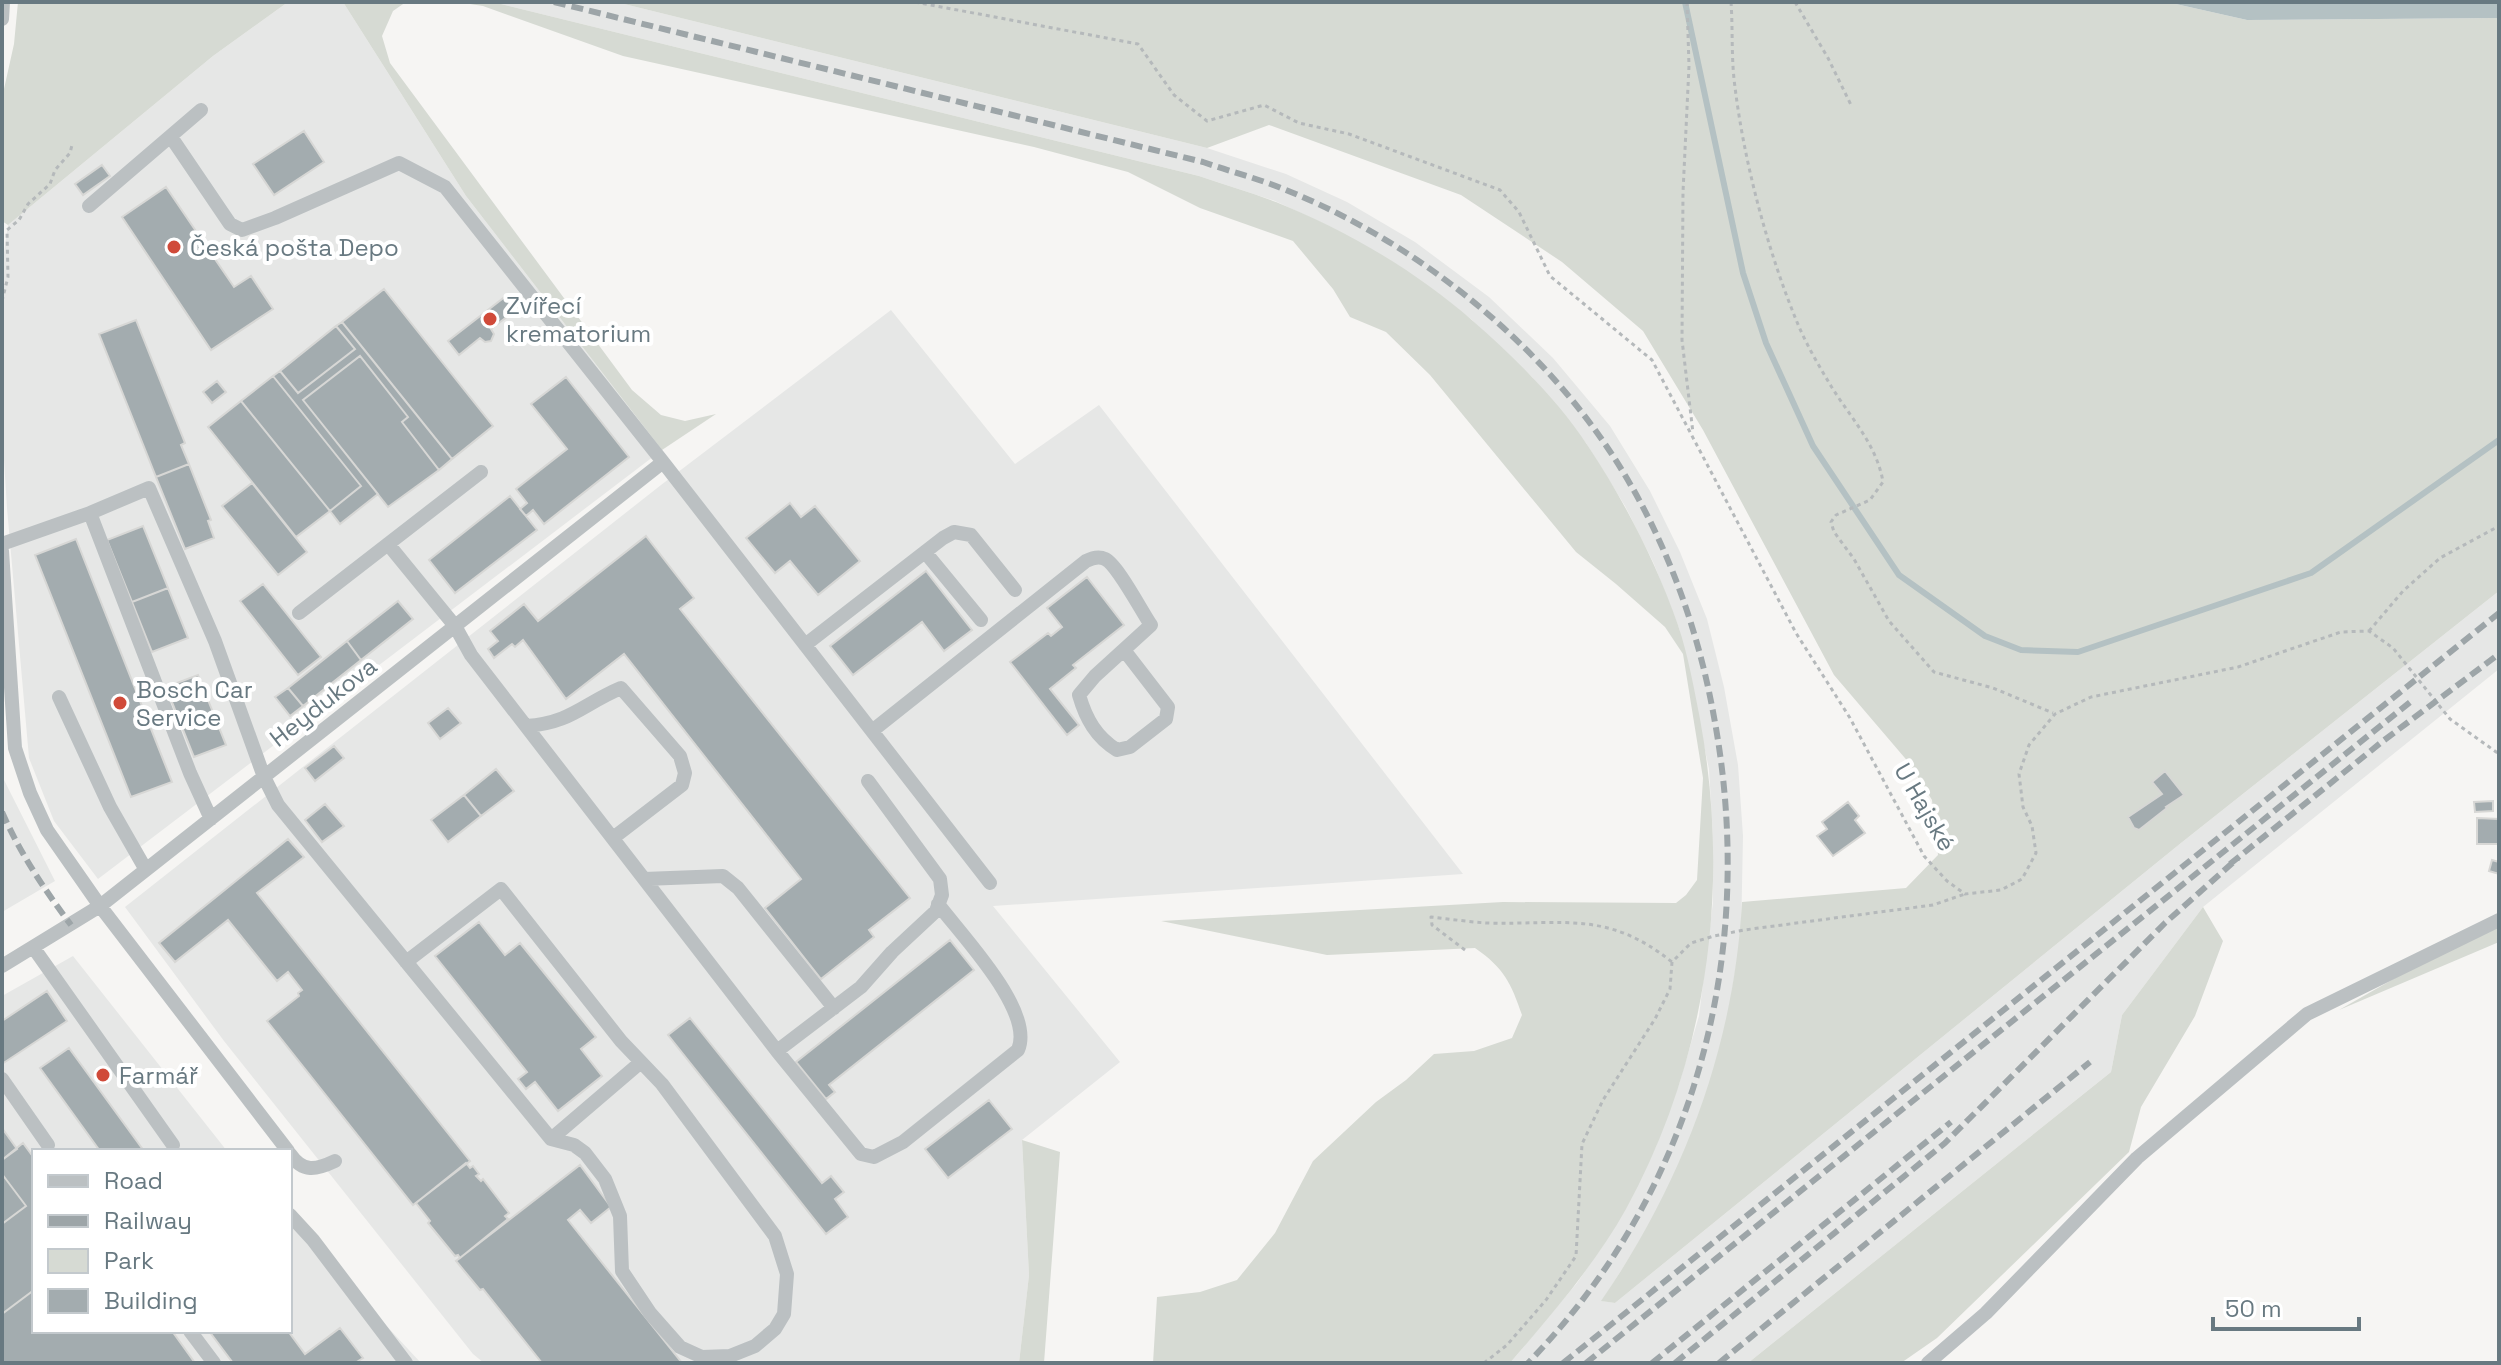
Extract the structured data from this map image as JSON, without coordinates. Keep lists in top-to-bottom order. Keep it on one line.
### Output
{"streets":{"street":["Heydukova"],"path":["U Hajské"]},"places":["Česká pošta Depo","Zvířecí krematorium","Bosch Car Service","Farmář"],"legend":["Road","Railway","Park","Building"],"scale_bar":"50 m"}
